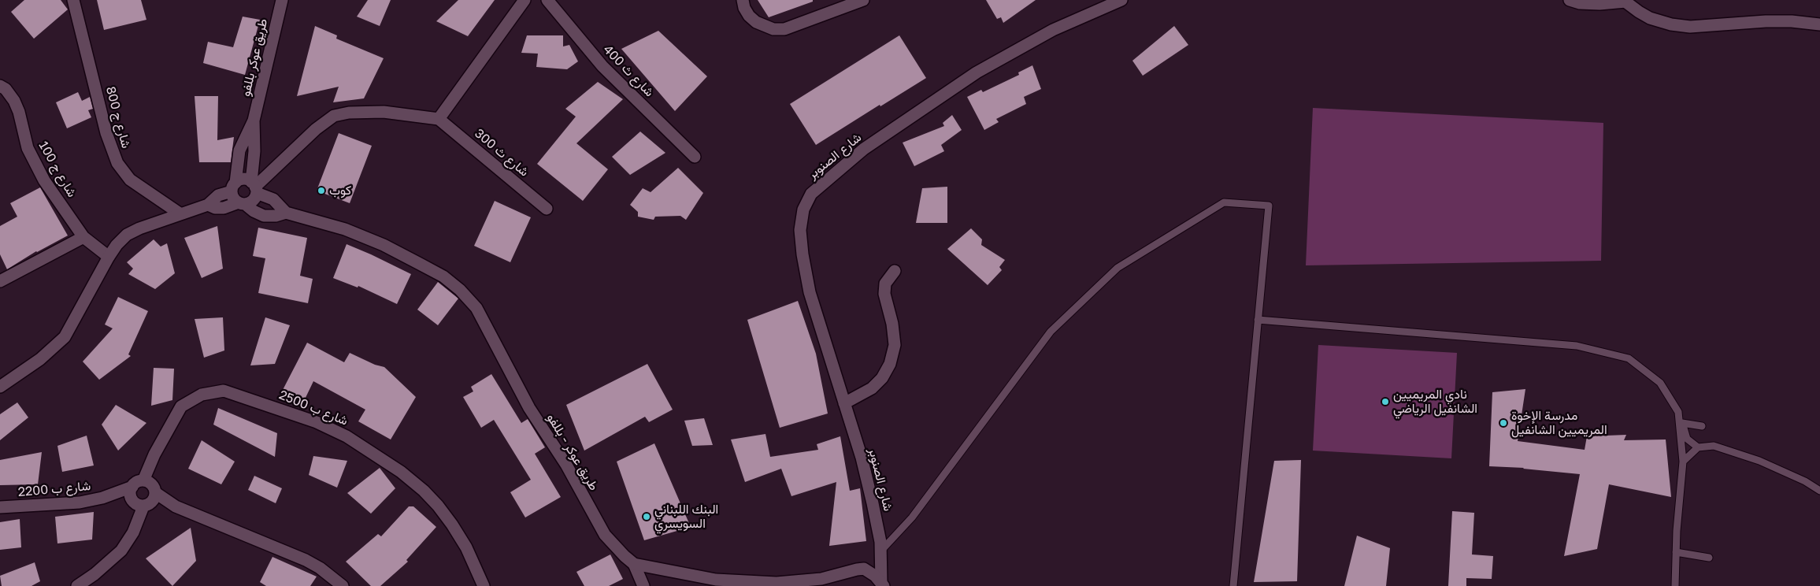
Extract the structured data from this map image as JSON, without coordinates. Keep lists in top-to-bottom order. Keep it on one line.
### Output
{"streets":{"street":["طريق عوكر بللفو","شارع ث 400","شارع ج 800","شارع ث 300","شارع الصنوبر","شارع ج 100","شارع ب 2500","طريق عوكر - بللفو","شارع ب 2200"]},"crossings":[["طريق عوكر بللفو","طريق عوكر - بللفو"]],"places":["كوب","نادي المريميين الشانفيل الرياضي","مدرسة الإخوة المريميين الشانفيل","البنك اللبناني السويسري"]}
